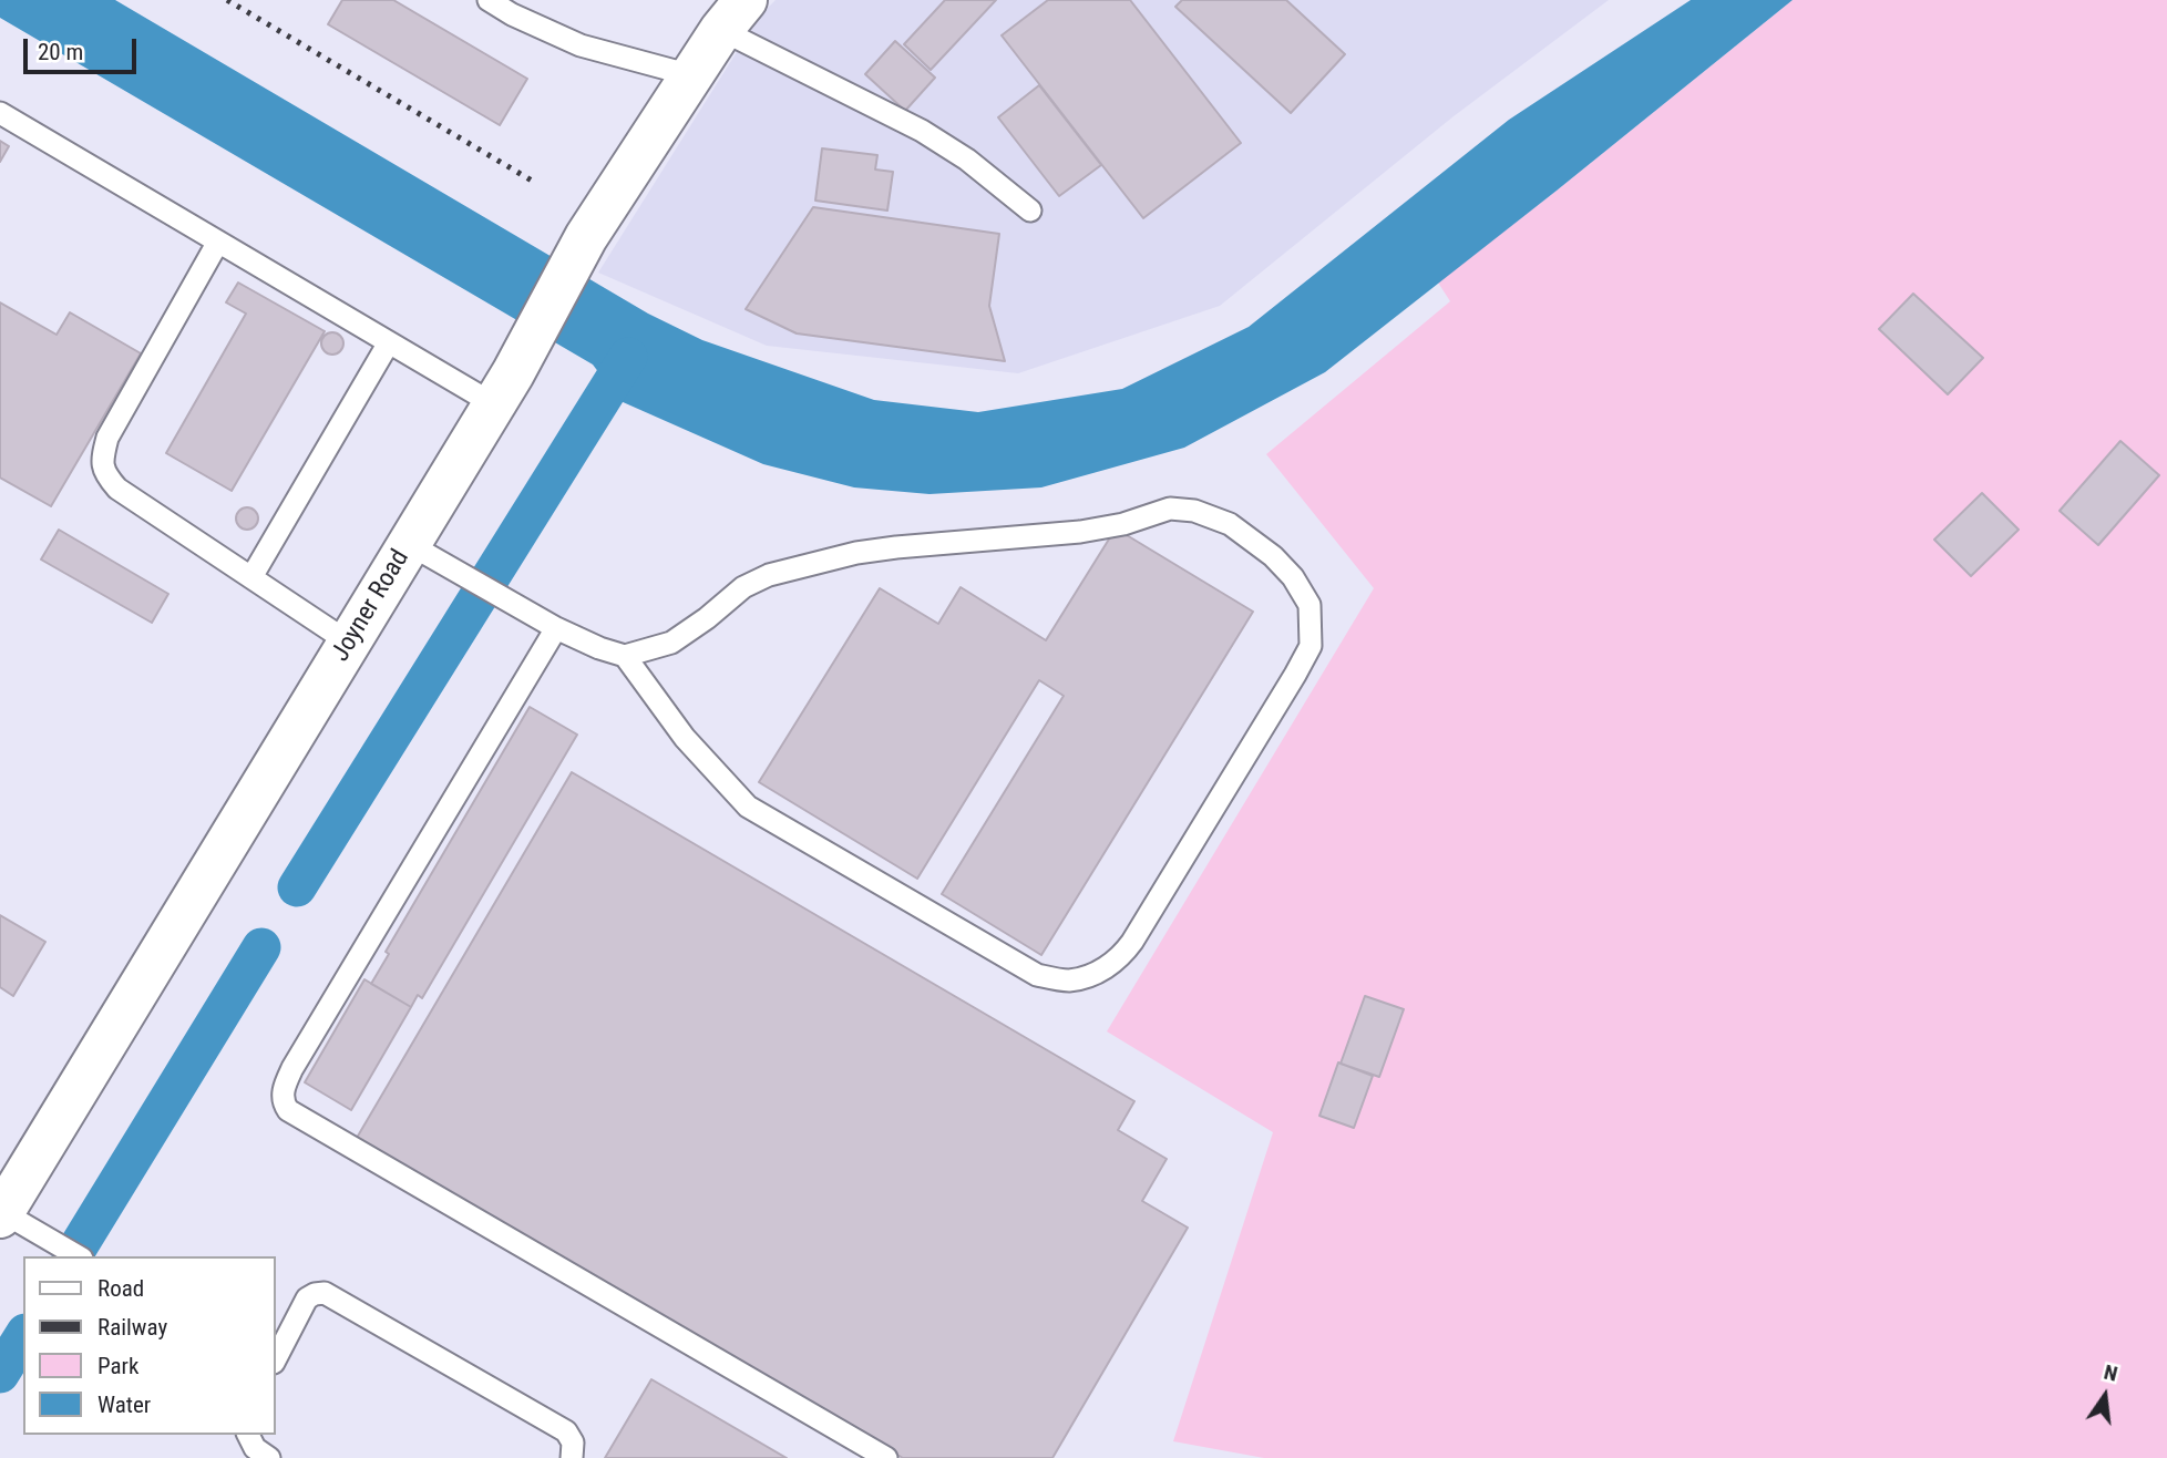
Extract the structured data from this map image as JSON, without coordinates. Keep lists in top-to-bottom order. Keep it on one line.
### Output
{"streets":{"street":["Joyner Road"]},"legend":["Road","Railway","Park","Water"],"scale_bar":"20 m","north":"top"}
